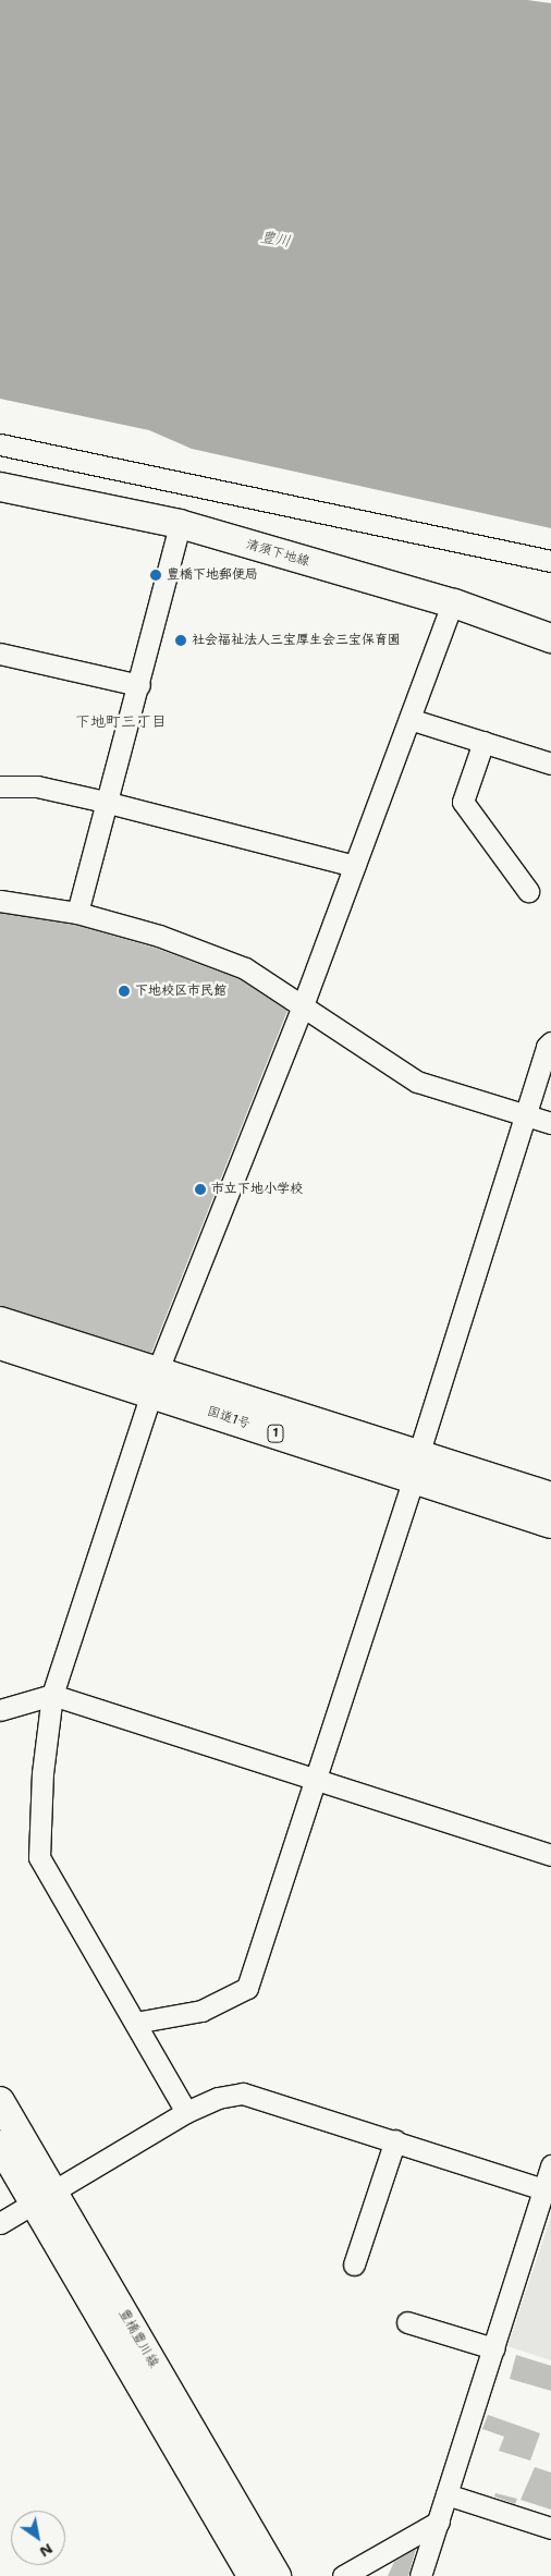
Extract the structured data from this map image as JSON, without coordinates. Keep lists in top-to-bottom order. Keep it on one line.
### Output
{"streets":{"highway":["国道1号","1"],"main road":["清須下地線","豊橋豊川線"]},"districts":["下地町三丁目"],"water":["豊川"],"places":["豊橋下地郵便局","社会福祉法人三宝厚生会三宝保育園","下地校区市民館","市立下地小学校"],"north":"bottom right"}
